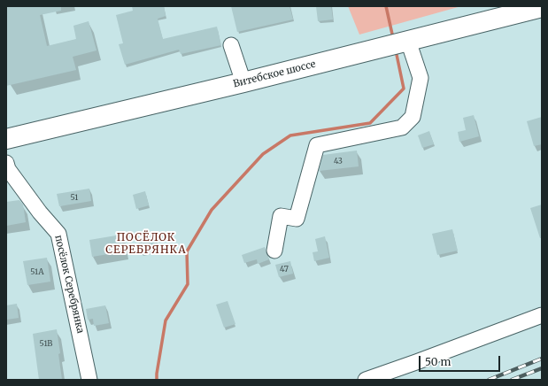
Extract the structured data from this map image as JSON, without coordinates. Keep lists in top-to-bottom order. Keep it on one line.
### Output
{"streets":{"main road":["Витебское шоссе"],"street":["посёлок Серебрянка"]},"districts":["ПОСЁЛОК СЕРЕБРЯНКА"],"house_numbers":["43","51","47","51А","51В"],"scale_bar":"50 m"}
